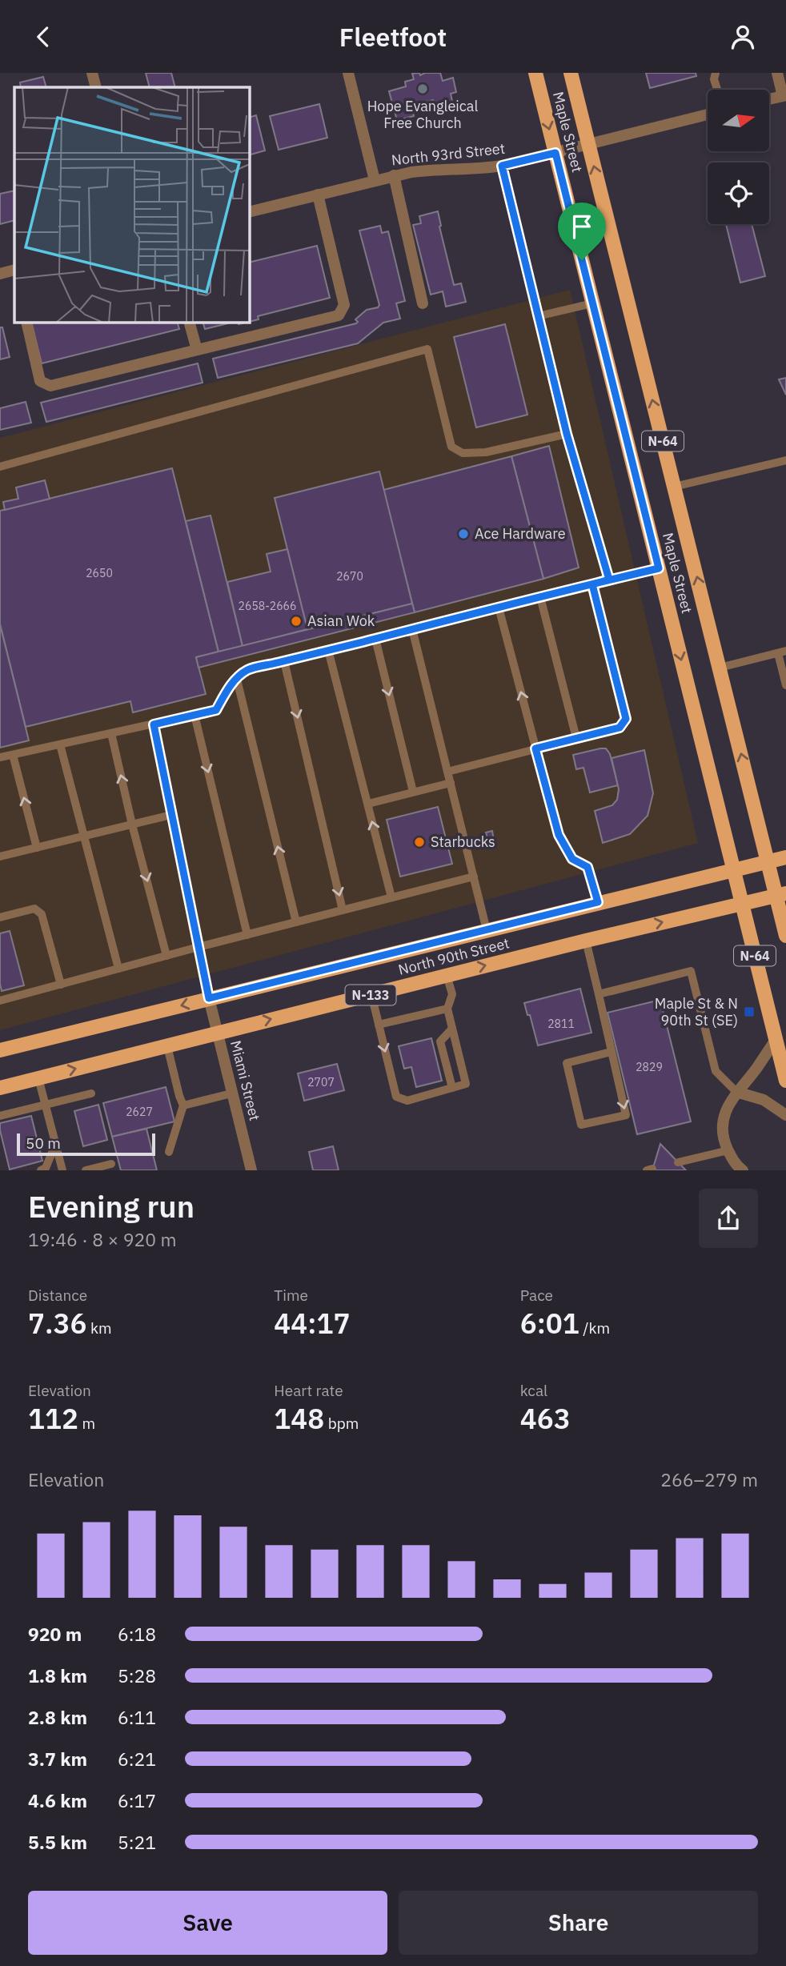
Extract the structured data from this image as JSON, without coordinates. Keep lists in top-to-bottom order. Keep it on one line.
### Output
{"streets":{"main road":["Maple Street","N-64","North 90th Street","N-133"],"street":["North 93rd Street","Miami Street"]},"crossings":[["Maple Street","North 93rd Street"],["Maple Street","North 90th Street"],["North 90th Street","Miami Street"]],"places":{"other":["Hope Evangleical Free Church","Ace Hardware","Asian Wok","Starbucks"],"transit":["Maple St & N 90th St (SE)"]},"house_numbers":["2650","2670","2658-2666","2811","2829","2707","2627"],"scale_bar":"50 m","north":"right","page":{"header":"Fleetfoot","scale":"50 m","heading":["Evening run","19:46 · 8 × 920 m"],"stats":[["Distance","7.36 km"],["Time","44:17"],["Pace","6:01 /km"],["Elevation","112 m"],["Heart rate","148 bpm"],["kcal","463"]],"chart":["Elevation","266–279 m"],"list":[{"name":"920 m","note":"6:18"},{"name":"1.8 km","note":"5:28"},{"name":"2.8 km","note":"6:11"},{"name":"3.7 km","note":"6:21"},{"name":"4.6 km","note":"6:17"},{"name":"5.5 km","note":"5:21"}],"buttons":["Save","Share"]}}
